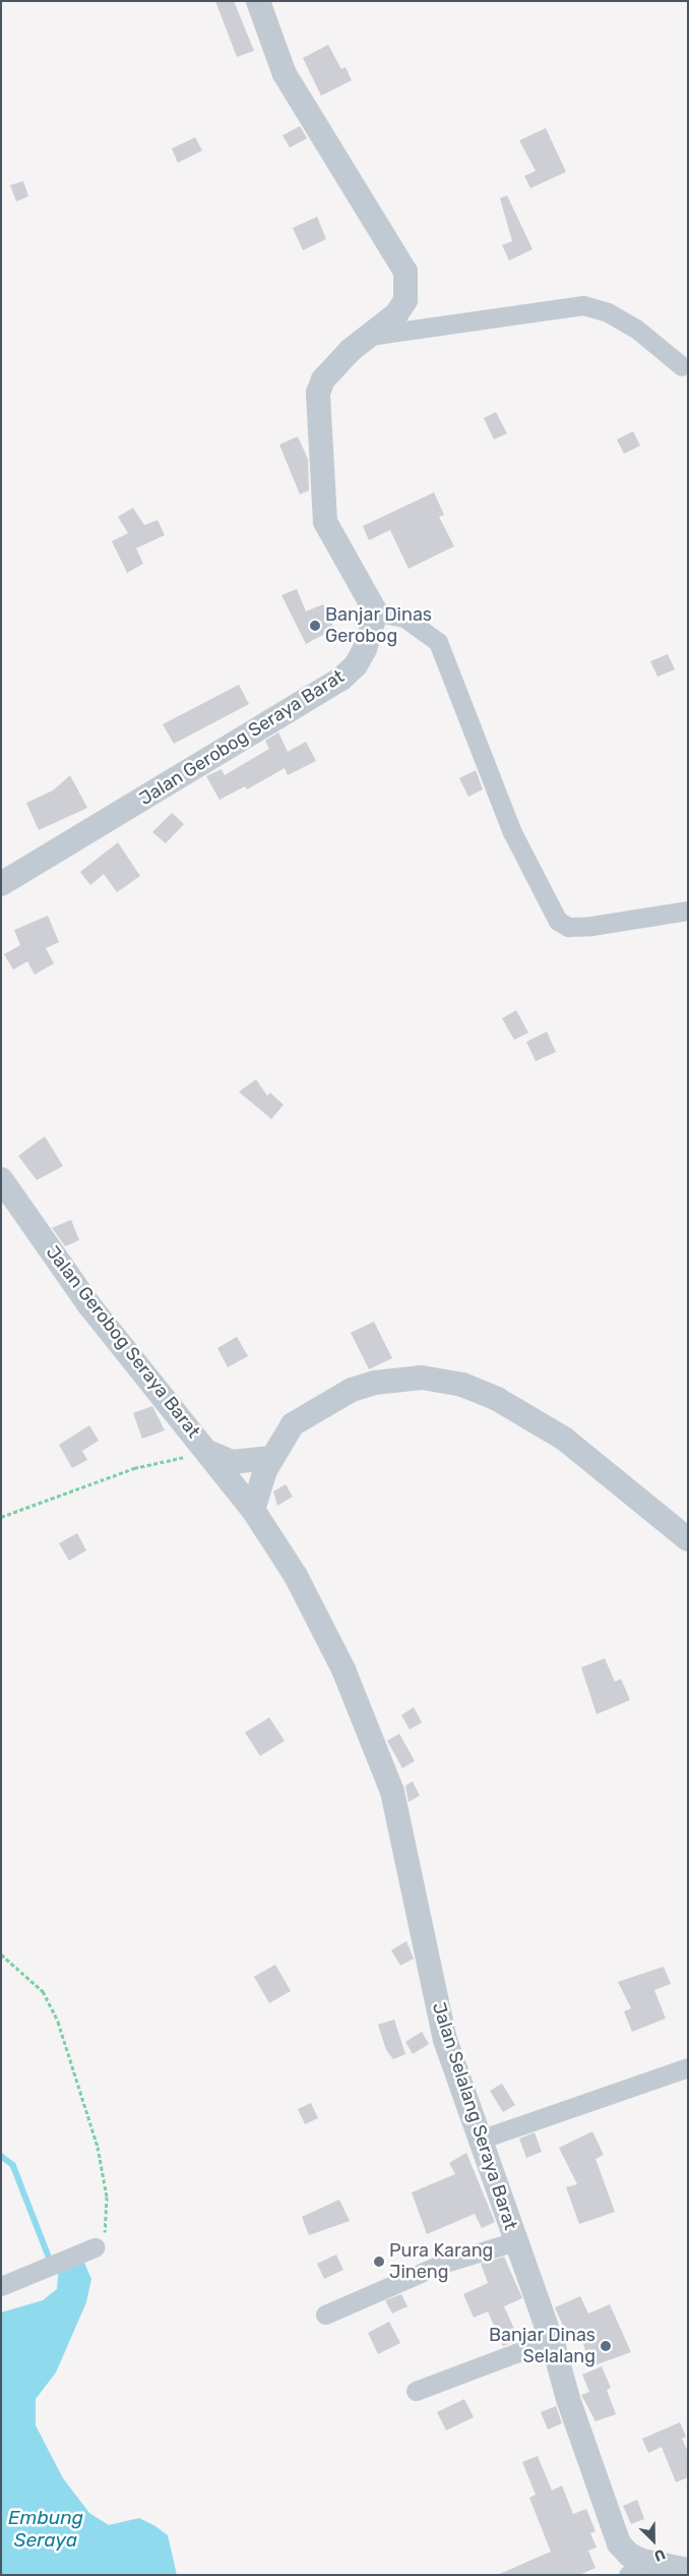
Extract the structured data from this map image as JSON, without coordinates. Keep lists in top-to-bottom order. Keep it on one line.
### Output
{"streets":{"street":["Jalan Gerobog Seraya Barat","Jalan Selalang Seraya Barat"]},"crossings":[["Jalan Gerobog Seraya Barat","Jalan Selalang Seraya Barat"]],"water":["Embung Seraya"],"places":["Banjar Dinas Gerobog","Pura Karang Jineng","Banjar Dinas Selalang"],"north":"bottom right"}
